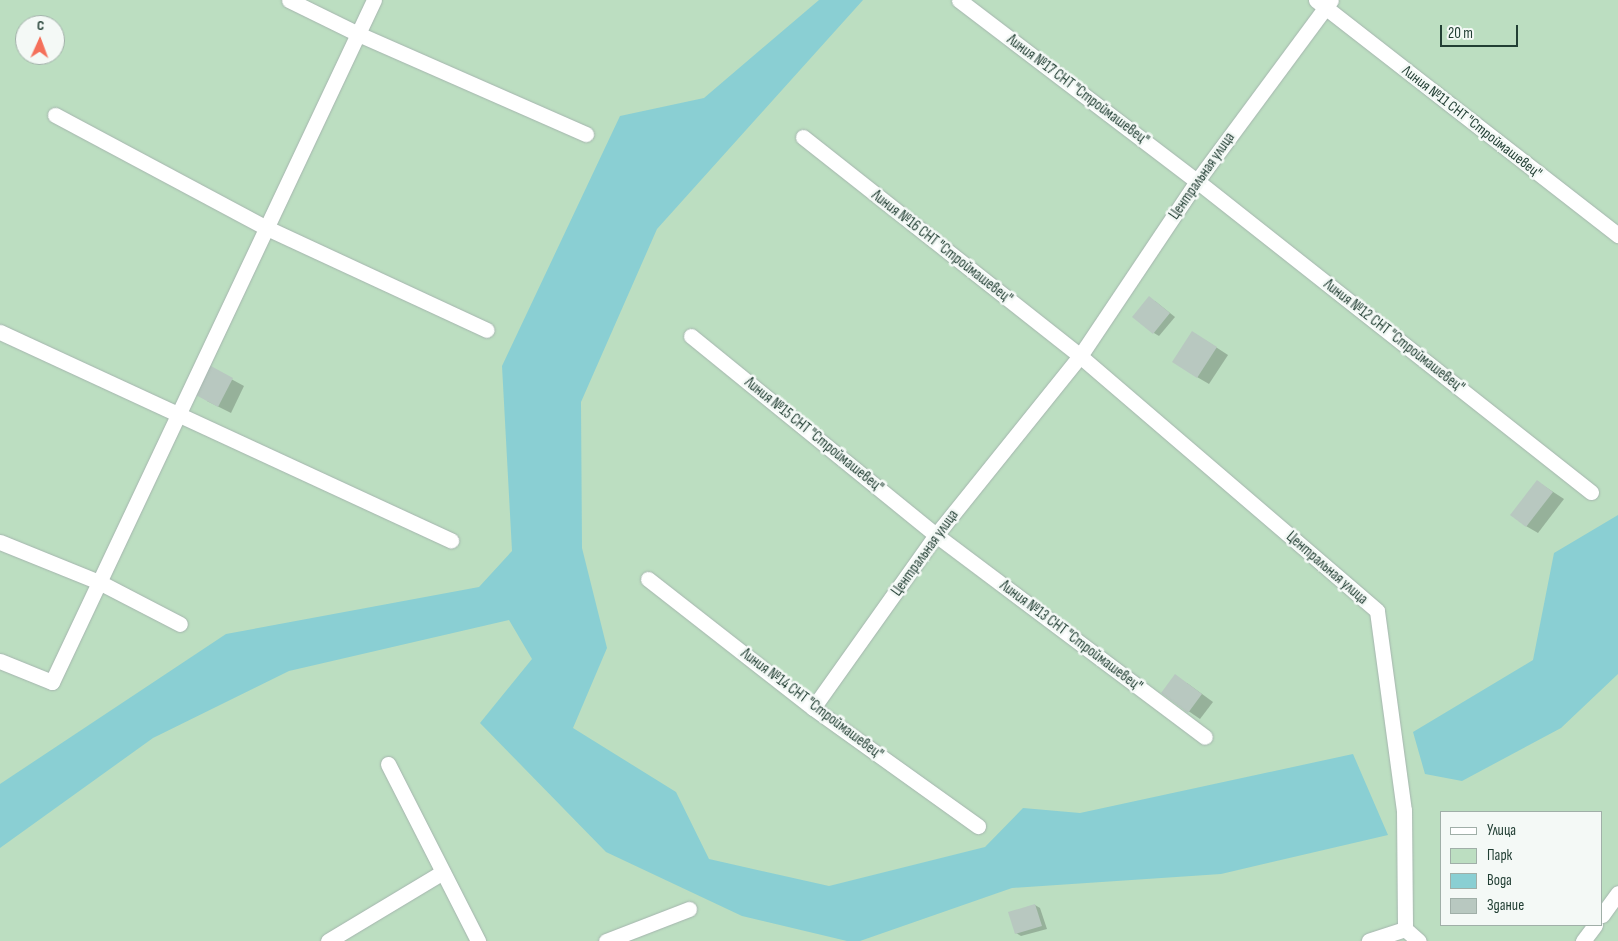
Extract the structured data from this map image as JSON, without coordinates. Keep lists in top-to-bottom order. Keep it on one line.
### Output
{"streets":{"street":["Линия №17 СНТ \"Строймашевец\"","Линия №11 СНТ \"Строймашевец\"","Центральная улица","Линия №16 СНТ \"Строймашевец\"","Линия №12 СНТ \"Строймашевец\"","Линия №15 СНТ \"Строймашевец\"","Линия №13 СНТ \"Строймашевец\"","Линия №14 СНТ \"Строймашевец\""]},"crossings":[["Линия №17 СНТ \"Строймашевец\"","Центральная улица"],["Линия №17 СНТ \"Строймашевец\"","Линия №12 СНТ \"Строймашевец\""],["Линия №11 СНТ \"Строймашевец\"","Центральная улица"],["Центральная улица","Линия №16 СНТ \"Строймашевец\""],["Центральная улица","Линия №12 СНТ \"Строймашевец\""],["Центральная улица","Линия №15 СНТ \"Строймашевец\""],["Центральная улица","Линия №13 СНТ \"Строймашевец\""],["Центральная улица","Линия №14 СНТ \"Строймашевец\""],["Линия №15 СНТ \"Строймашевец\"","Линия №13 СНТ \"Строймашевец\""]],"legend":["Улица","Парк","Вода","Здание"],"scale_bar":"20 m","north":"top"}
